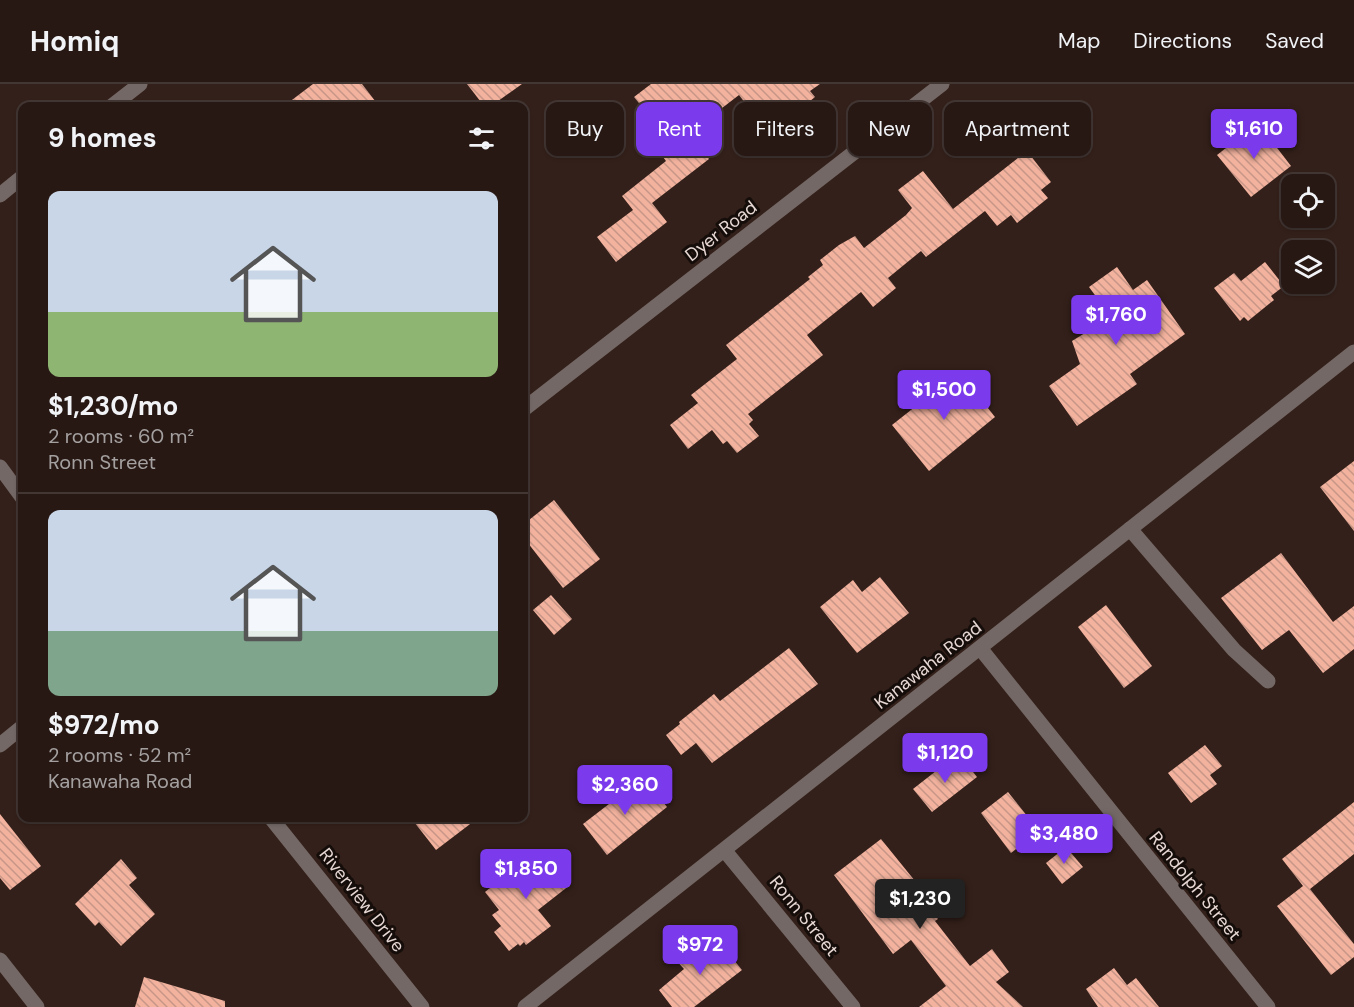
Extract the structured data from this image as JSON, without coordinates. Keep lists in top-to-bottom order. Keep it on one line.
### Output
{"streets":{"street":["Dyer Road","Kanawaha Road","Randolph Street","Riverview Drive","Ronn Street"]},"crossings":[["Kanawaha Road","Randolph Street"],["Kanawaha Road","Ronn Street"]],"page":{"header":"Homiq","nav":["Map","Directions","Saved"],"chip":["Buy","Rent","Filters","New","Apartment"],"heading":"9 homes","price":["$1,610","$1,760","$1,500","$1,120","$2,360","$3,480","$1,850","$1,230","$972"],"list":[{"name":"$1,230/mo","note":"2 rooms · 60 m² · Ronn Street"},{"name":"$972/mo","note":"2 rooms · 52 m² · Kanawaha Road"}]}}
